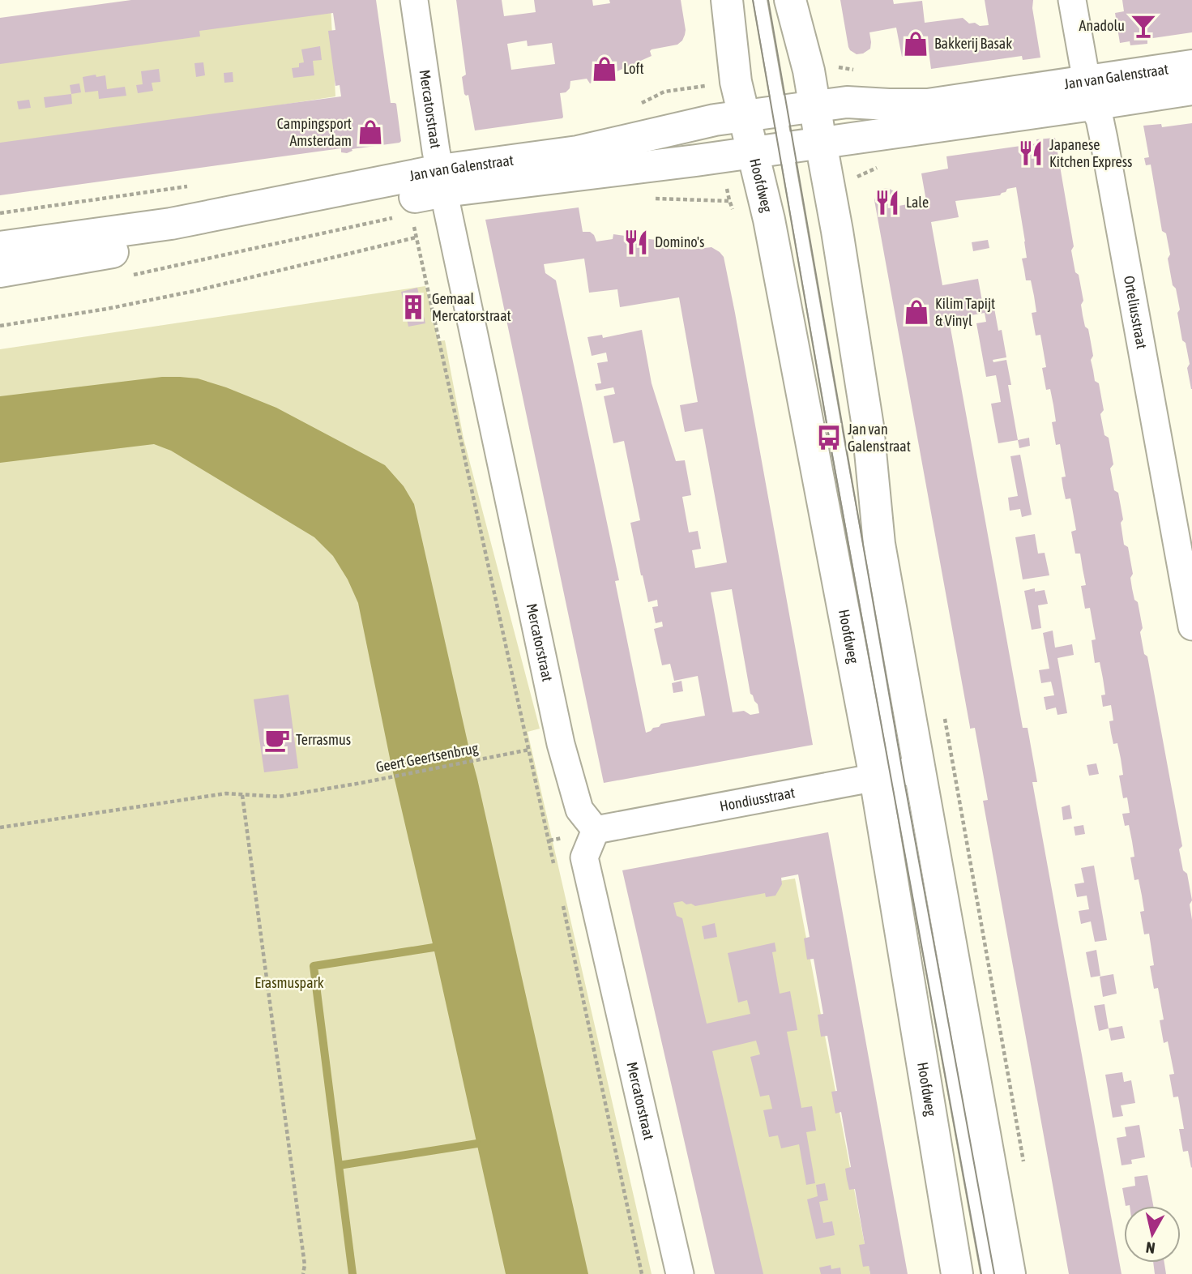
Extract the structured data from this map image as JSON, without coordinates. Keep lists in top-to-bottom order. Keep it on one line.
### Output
{"streets":{"street":["Jan van Galenstraat","Mercatorstraat","Hoofdweg","Orteliusstraat","Hondiusstraat"],"path":["Geert Geertsenbrug"]},"crossings":[["Jan van Galenstraat","Mercatorstraat"],["Jan van Galenstraat","Hoofdweg"],["Jan van Galenstraat","Orteliusstraat"],["Mercatorstraat","Hondiusstraat"],["Hoofdweg","Hondiusstraat"]],"parks":["Erasmuspark"],"places":{"bar":["Anadolu"],"shop":["Bakkerij Basak","Loft","Campingsport Amsterdam","Kilim Tapijt & Vinyl"],"restaurant":["Japanese Kitchen Express","Lale","Domino's"],"building":["Gemaal Mercatorstraat"],"bus stop":["Jan van Galenstraat"],"cafe":["Terrasmus"]},"north":"bottom"}
